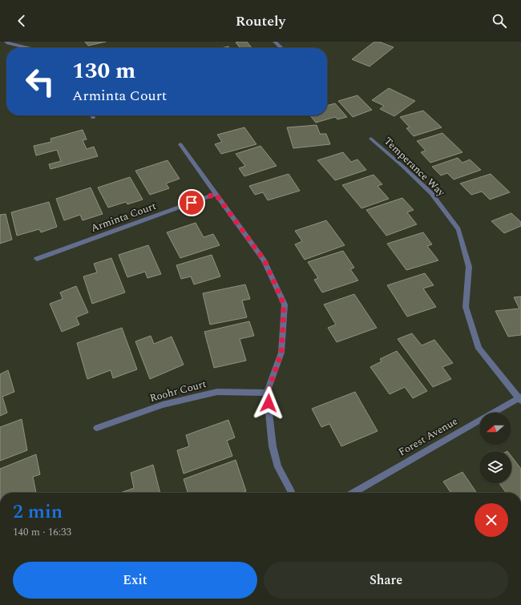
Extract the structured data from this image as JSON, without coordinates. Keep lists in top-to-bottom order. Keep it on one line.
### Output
{"streets":{"street":["Temperance Way","Arminta Court","Roohr Court","Forest Avenue"]},"crossings":[["Temperance Way","Forest Avenue"]],"north":"left","page":{"header":"Routely","turn":["130 m","Arminta Court"],"heading":["2 min","140 m · 16:33"],"buttons":["Exit","Share"]}}
